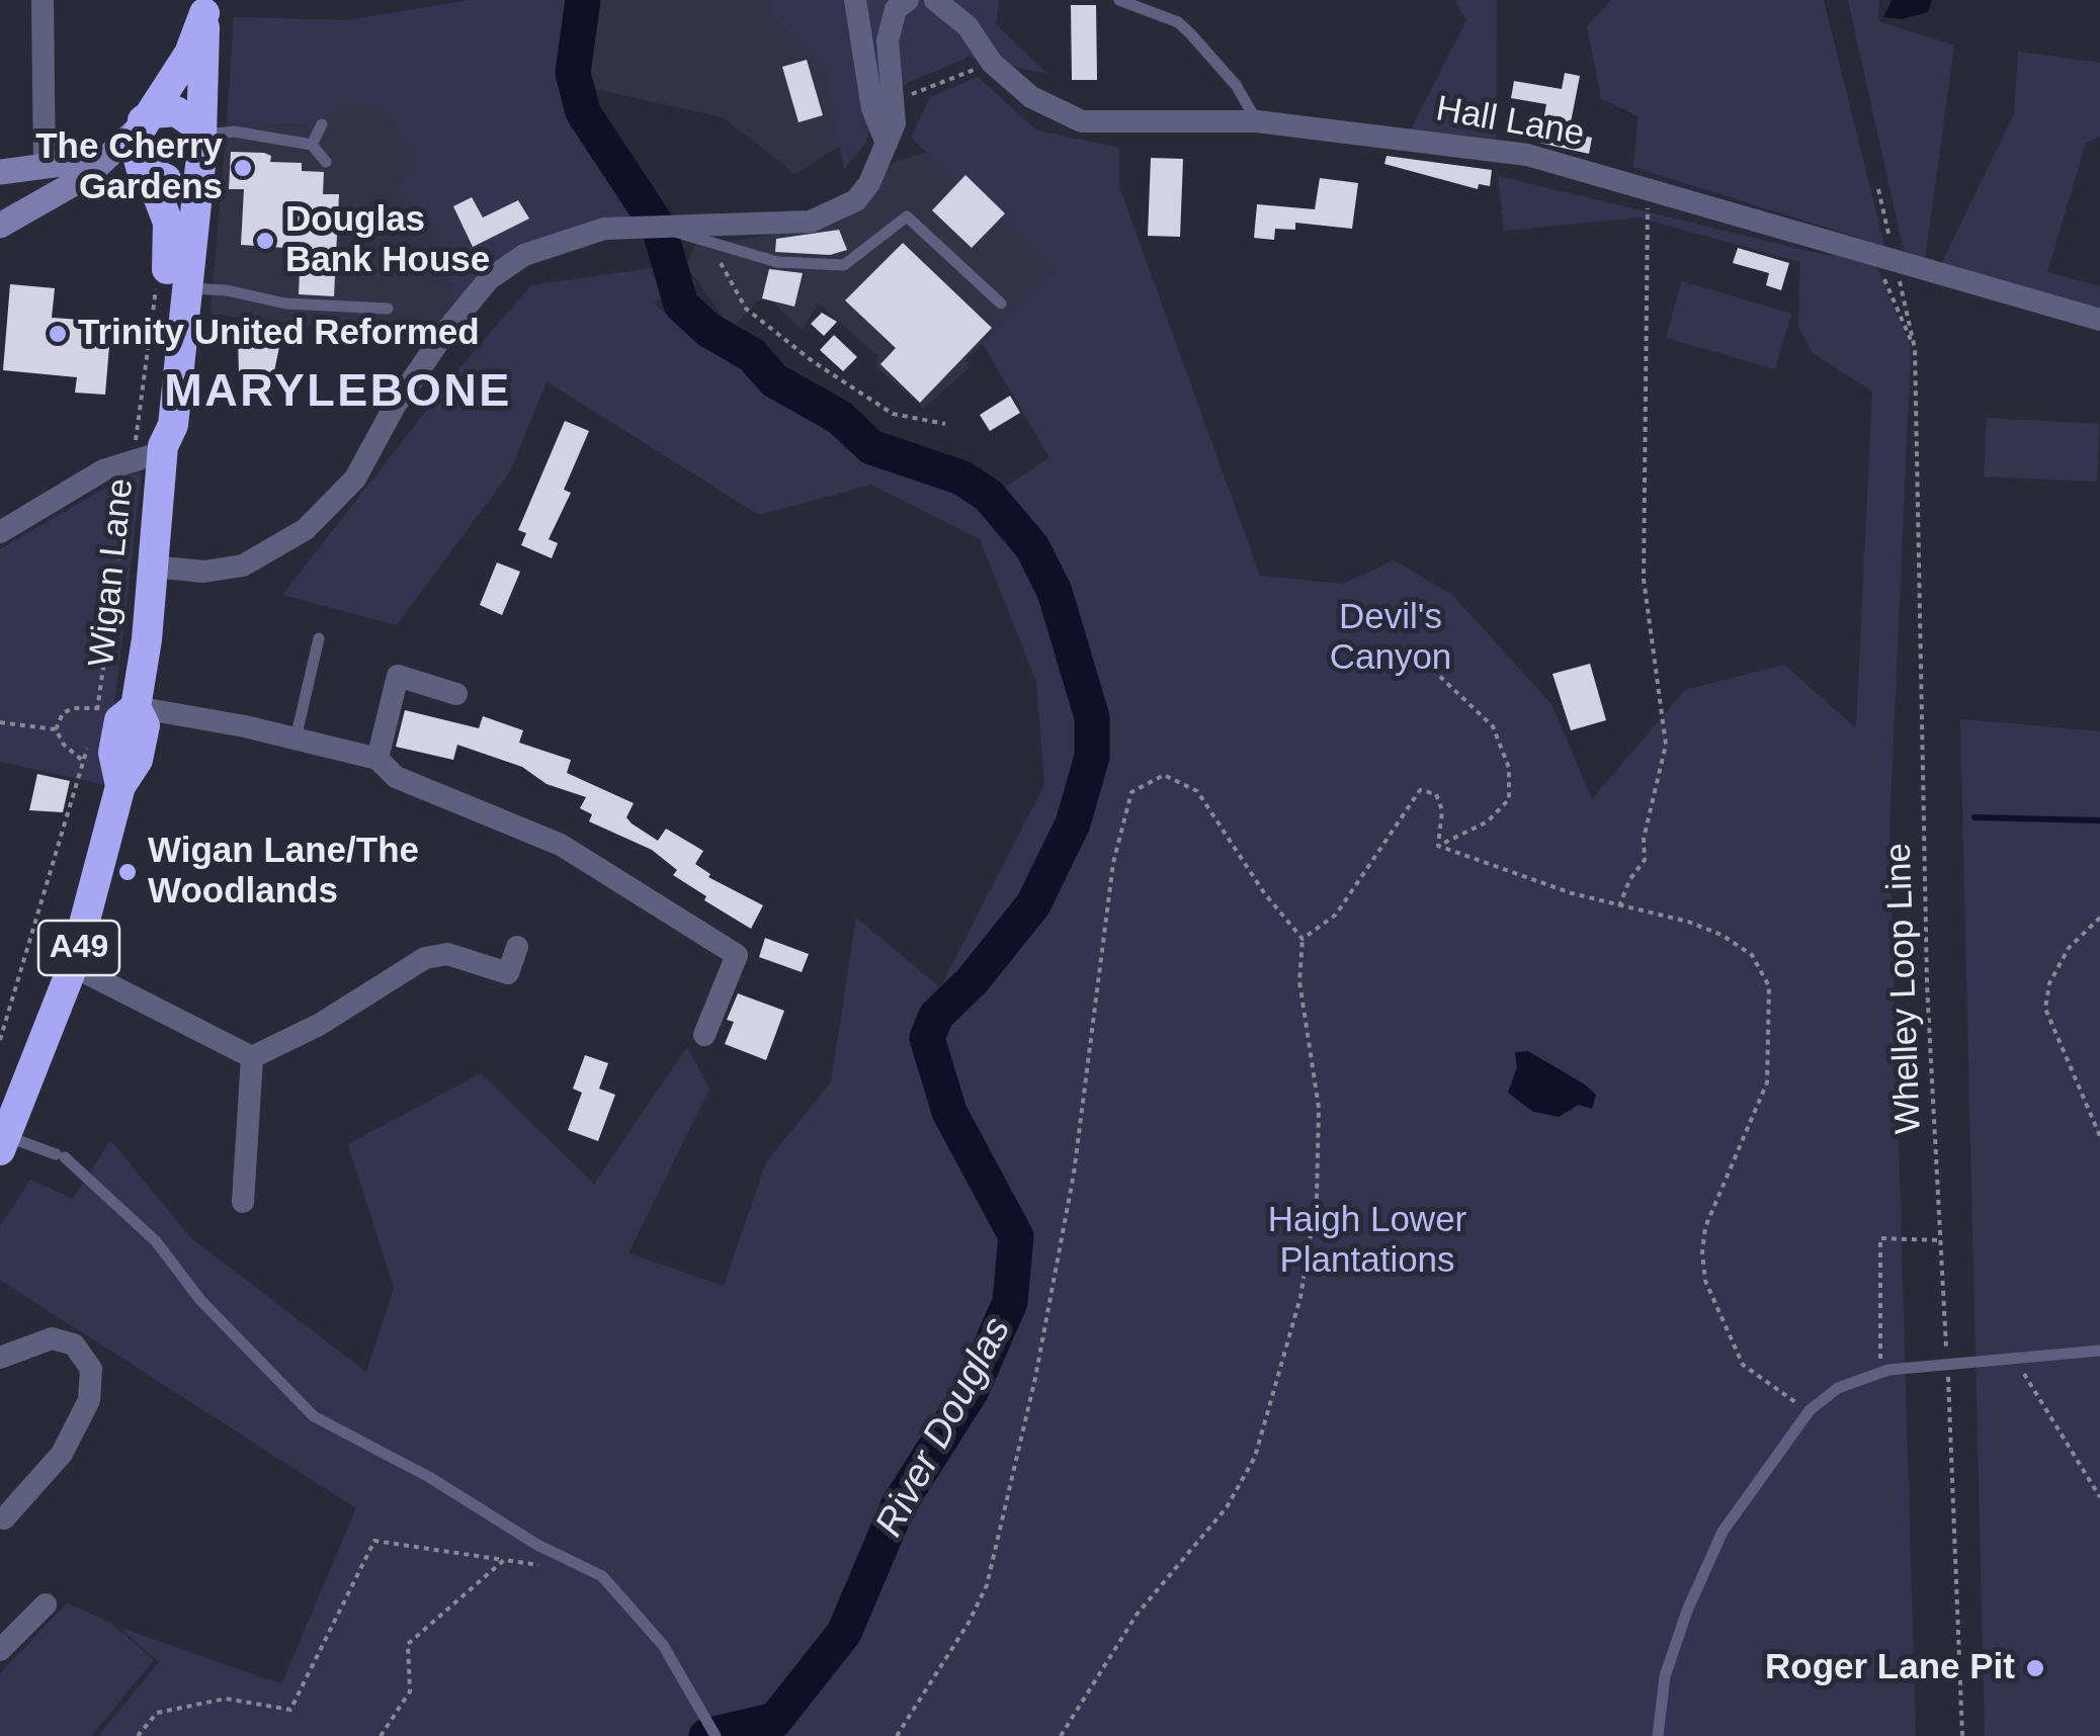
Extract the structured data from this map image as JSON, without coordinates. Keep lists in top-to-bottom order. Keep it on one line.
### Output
{"streets":{"highway":["Wigan Lane","A49"],"street":["Hall Lane"],"path":["Whelley Loop Line"]},"crossings":[["Hall Lane","Whelley Loop Line"],["Wigan Lane","A49"]],"districts":["MARYLEBONE"],"water":["River Douglas"],"parks":["Devil's Canyon","Haigh Lower Plantations"],"places":["The Cherry Gardens","Douglas Bank House","Trinity United Reformed","Wigan Lane/The Woodlands","Roger Lane Pit"]}
